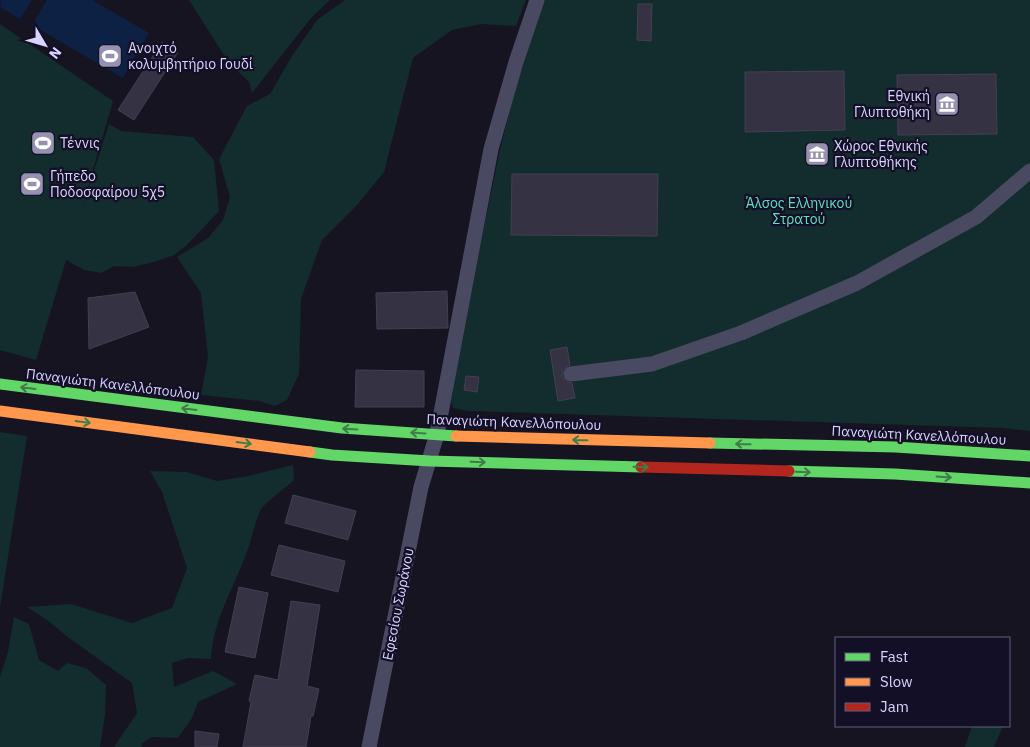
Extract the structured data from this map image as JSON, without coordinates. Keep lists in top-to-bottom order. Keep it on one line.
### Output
{"streets":{"main road":["Παναγιώτη Κανελλόπουλου"],"street":["Εφεσίου Σωράνου"]},"crossings":[["Παναγιώτη Κανελλόπουλου","Εφεσίου Σωράνου"]],"parks":["Άλσος Ελληνικού Στρατού"],"places":{"sports":["Ανοιχτό κολυμβητήριο Γουδί","Τέννις","Γήπεδο Ποδοσφαίρου 5χ5"],"museum":["Εθνική Γλυπτοθήκη","Χώρος Εθνικής Γλυπτοθήκης"]},"legend":["Fast","Slow","Jam"],"north":"bottom right"}
